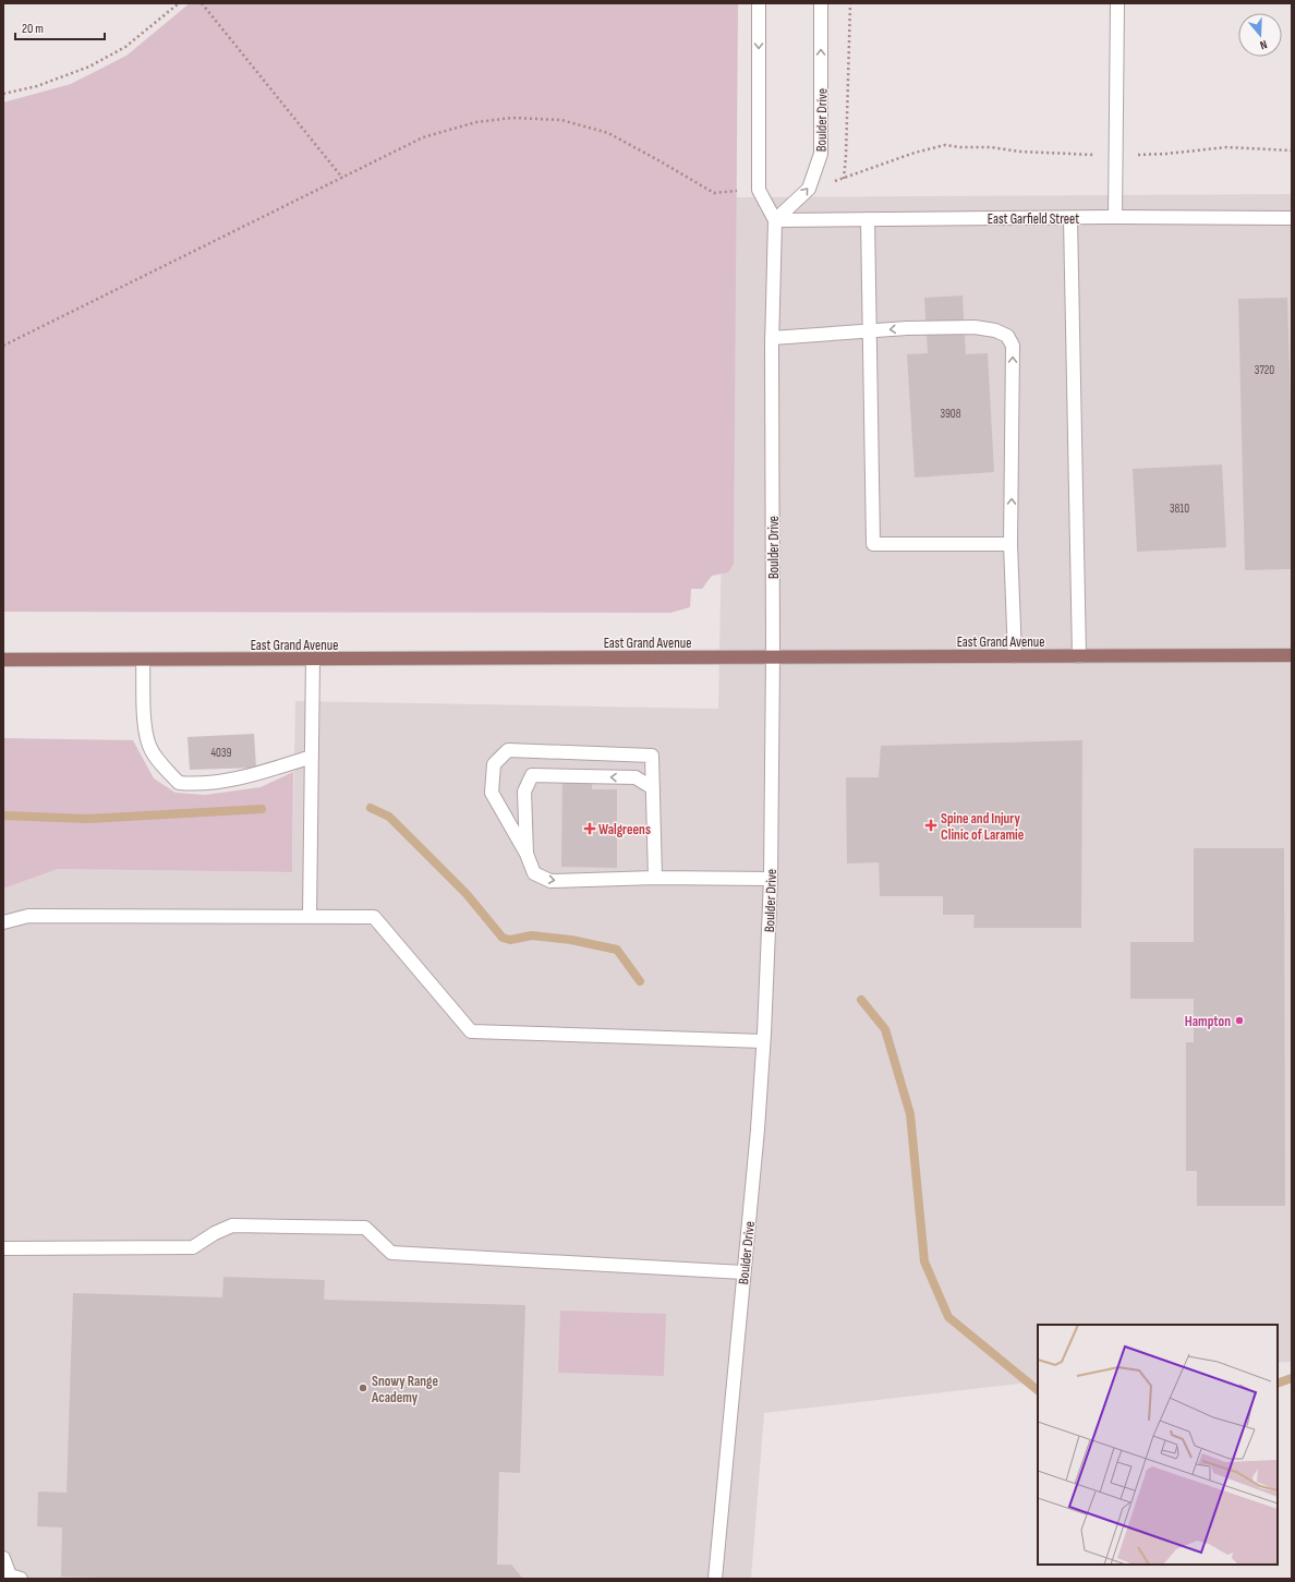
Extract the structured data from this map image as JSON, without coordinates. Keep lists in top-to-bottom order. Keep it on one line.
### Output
{"streets":{"main road":["East Grand Avenue"],"street":["Boulder Drive","East Garfield Street"]},"crossings":[["Boulder Drive","East Garfield Street"],["Boulder Drive","East Grand Avenue"]],"places":{"health":["Spine and Injury Clinic of Laramie","Walgreens"],"other":["Hampton","Snowy Range Academy"]},"house_numbers":["3720","3908","3810","4039"],"scale_bar":"20 m","north":"bottom"}
